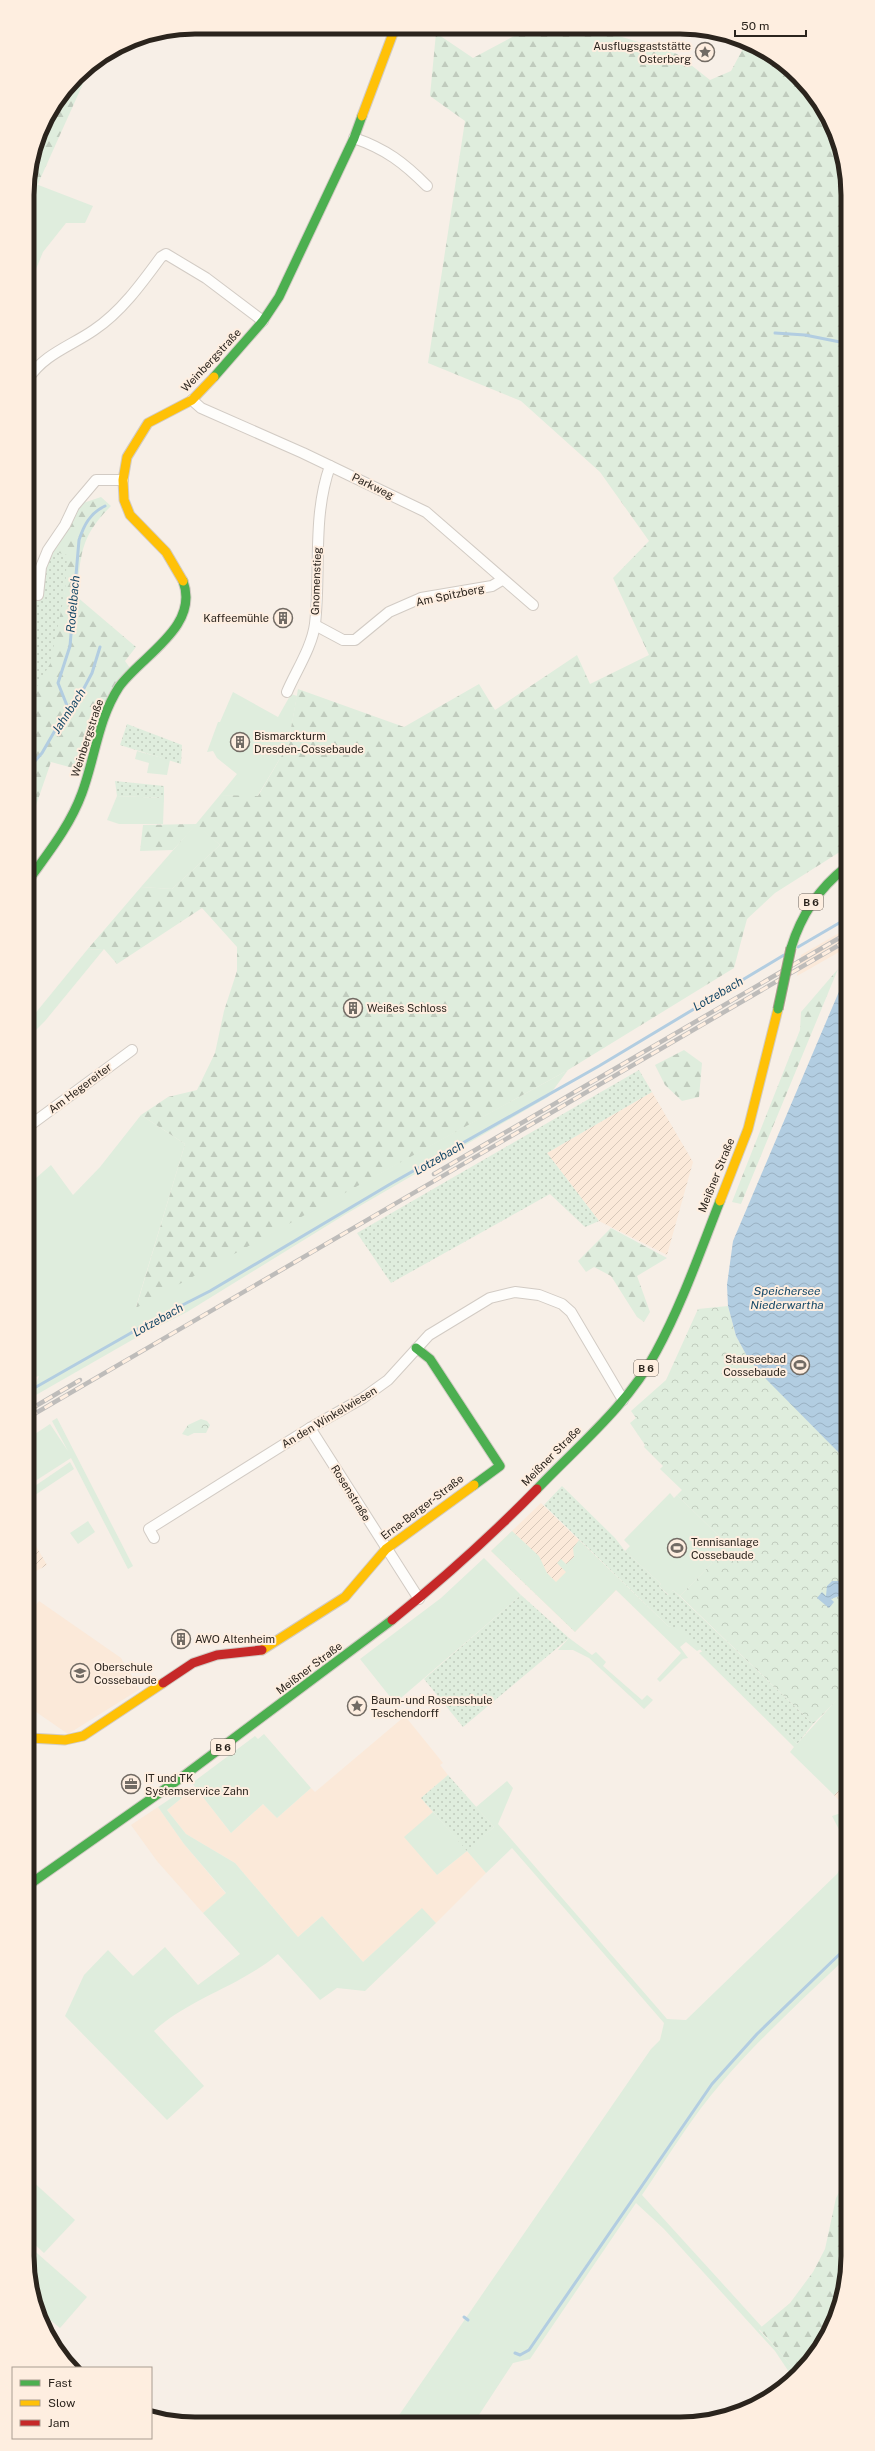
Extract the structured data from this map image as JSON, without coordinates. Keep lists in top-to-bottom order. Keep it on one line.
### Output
{"streets":{"street":["Weinbergstraße","Parkweg","Gnomenstieg","Am Spitzberg","B 6","Am Hegereiter","Meißner Straße","An den Winkelwiesen","Rosenstraße","Erna-Berger-Straße"]},"crossings":[["Weinbergstraße","Parkweg"],["Parkweg","Gnomenstieg"],["Parkweg","Am Spitzberg"],["Gnomenstieg","Am Spitzberg"],["Meißner Straße","An den Winkelwiesen"],["Meißner Straße","Rosenstraße"],["An den Winkelwiesen","Rosenstraße"],["An den Winkelwiesen","Erna-Berger-Straße"],["Rosenstraße","Erna-Berger-Straße"]],"water":["Rodelbach","Jahnbach","Lotzebach","Speichersee Niederwartha"],"places":{"place":["Ausflugsgaststätte Osterberg","Baum- und Rosenschule Teschendorff"],"building":["Kaffeemühle","Bismarckturm Dresden-Cossebaude","Weißes Schloss","AWO Altenheim"],"sports":["Stauseebad Cossebaude","Tennisanlage Cossebaude"],"school or university":["Oberschule Cossebaude"],"office":["IT und TK Systemservice Zahn"]},"legend":["Fast","Slow","Jam"],"scale_bar":"50 m"}
